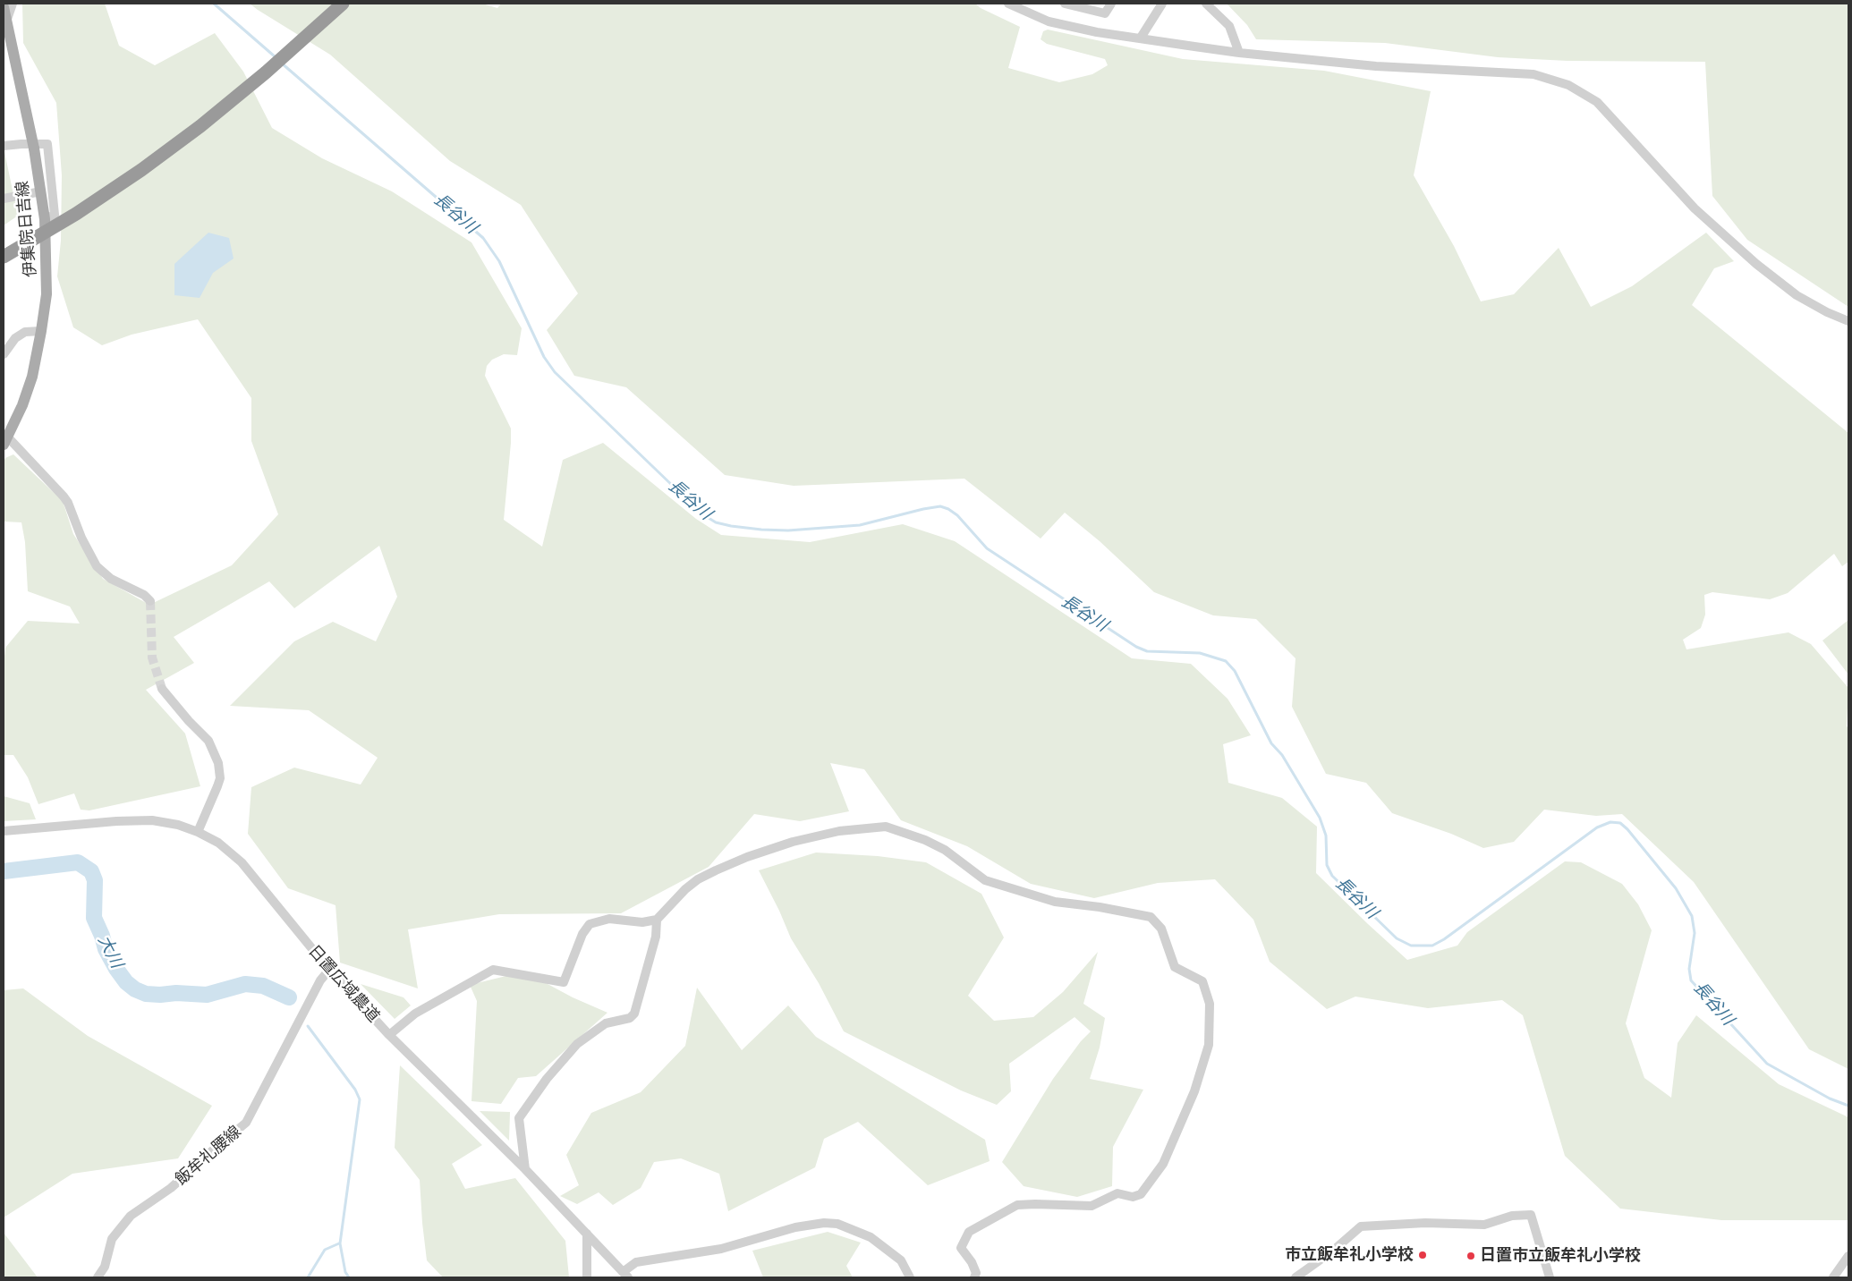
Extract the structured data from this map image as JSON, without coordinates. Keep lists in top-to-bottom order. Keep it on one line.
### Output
{"streets":{"main road":["伊集院日吉線"],"street":["日置広域農道","飯牟礼腰線"]},"crossings":[["日置広域農道","飯牟礼腰線"]],"water":["長谷川","大川"],"places":["市立飯牟礼小学校","日置市立飯牟礼小学校"]}
